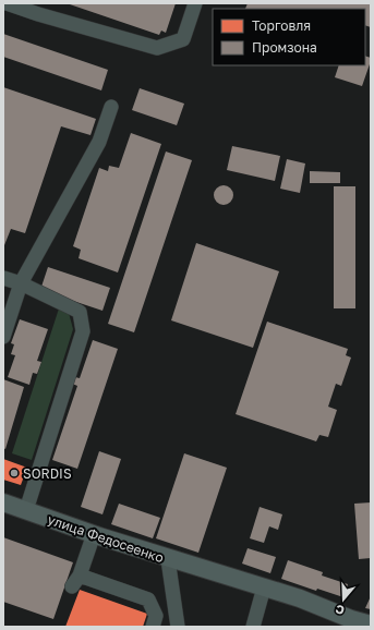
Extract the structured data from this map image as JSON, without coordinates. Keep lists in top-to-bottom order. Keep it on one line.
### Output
{"streets":{"main road":["улица Федосеенко"]},"places":["SORDIS"],"legend":["Торговля","Промзона"],"north":"bottom"}
